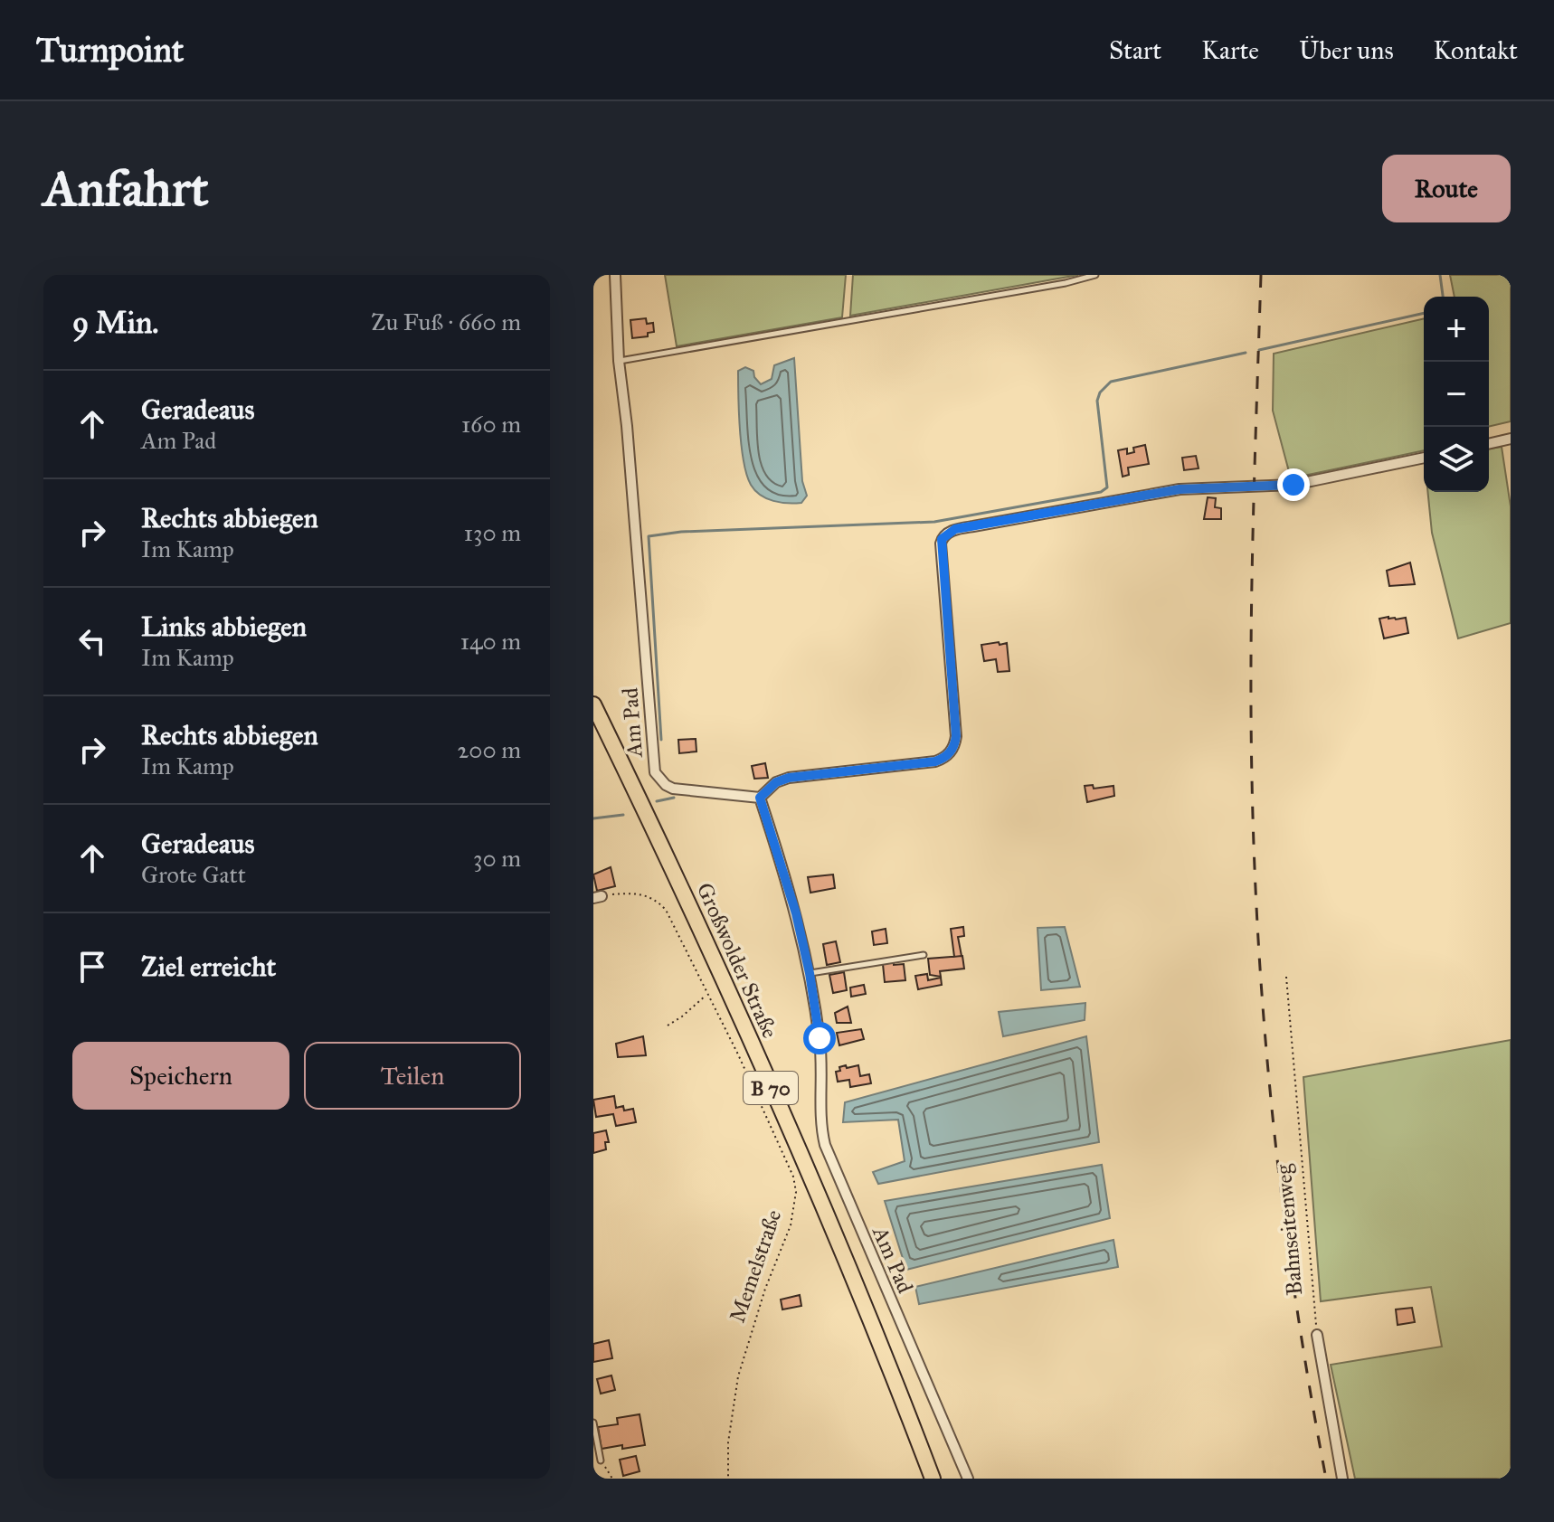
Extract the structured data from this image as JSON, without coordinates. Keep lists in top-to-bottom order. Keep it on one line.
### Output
{"streets":{"main road":["Großwolder Straße","B 70"],"street":["Am Pad"],"path":["Bahnseitenweg","Memelstraße"]},"page":{"header":"Turnpoint","nav":["Start","Karte","Über uns","Kontakt"],"buttons":["Route",["Speichern","Teilen"]],"title":"Anfahrt","heading":["9 Min.","Zu Fuß · 660 m"],"map_buttons":["+","−"],"list":[["Geradeaus","Am Pad","160 m"],["Rechts abbiegen","Im Kamp","130 m"],["Links abbiegen","Im Kamp","140 m"],["Rechts abbiegen","Im Kamp","200 m"],["Geradeaus","Grote Gatt","30 m"],"Ziel erreicht"]}}
